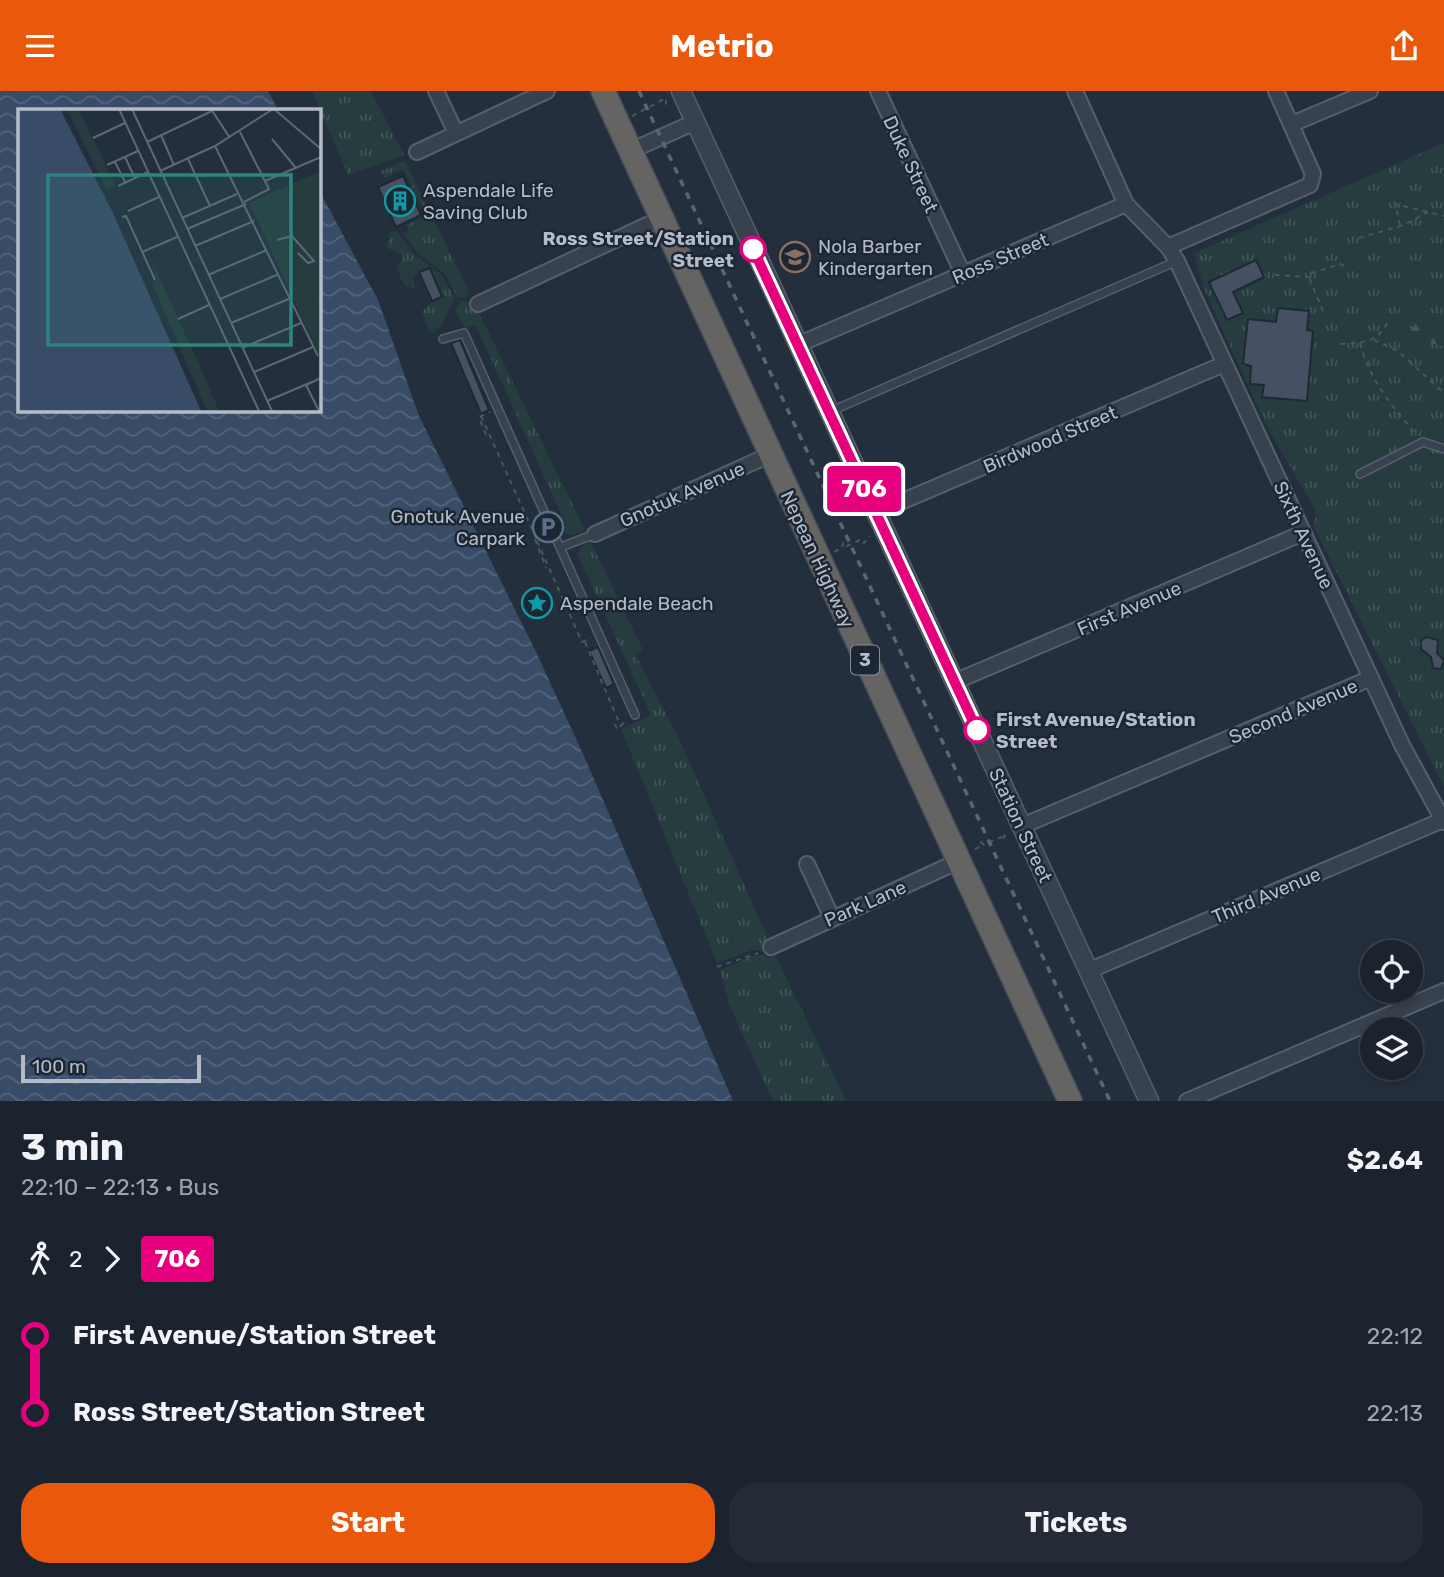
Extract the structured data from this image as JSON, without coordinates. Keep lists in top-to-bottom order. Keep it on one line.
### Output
{"streets":{"highway":["Nepean Highway","3"],"street":["Duke Street","Ross Street","Birdwood Street","Gnotuk Avenue","Sixth Avenue","First Avenue","Second Avenue","Station Street","Third Avenue","Park Lane"]},"crossings":[["Duke Street","Ross Street"],["Ross Street","Sixth Avenue"],["Ross Street","Station Street"],["Birdwood Street","Sixth Avenue"],["Birdwood Street","Station Street"],["Gnotuk Avenue","Nepean Highway"],["Sixth Avenue","First Avenue"],["Sixth Avenue","Second Avenue"],["Sixth Avenue","Third Avenue"],["Nepean Highway","Park Lane"],["First Avenue","Station Street"],["Second Avenue","Station Street"],["Station Street","Third Avenue"]],"places":{"building":["Aspendale Life Saving Club"],"other":["Ross Street/Station Street","First Avenue/Station Street"],"school or university":["Nola Barber Kindergarten"],"parking":["Gnotuk Avenue Carpark"],"place":["Aspendale Beach"]},"lines":["bus line 706"],"scale_bar":"100 m","page":{"header":"Metrio","on_map":"706","scale":"100 m","heading":["3 min","22:10 – 22:13 · Bus","$2.64"],"legs":["2","706"],"list":[{"name":"First Avenue/Station Street","value":"22:12"},{"name":"Ross Street/Station Street","value":"22:13"}],"buttons":["Start","Tickets"]}}
